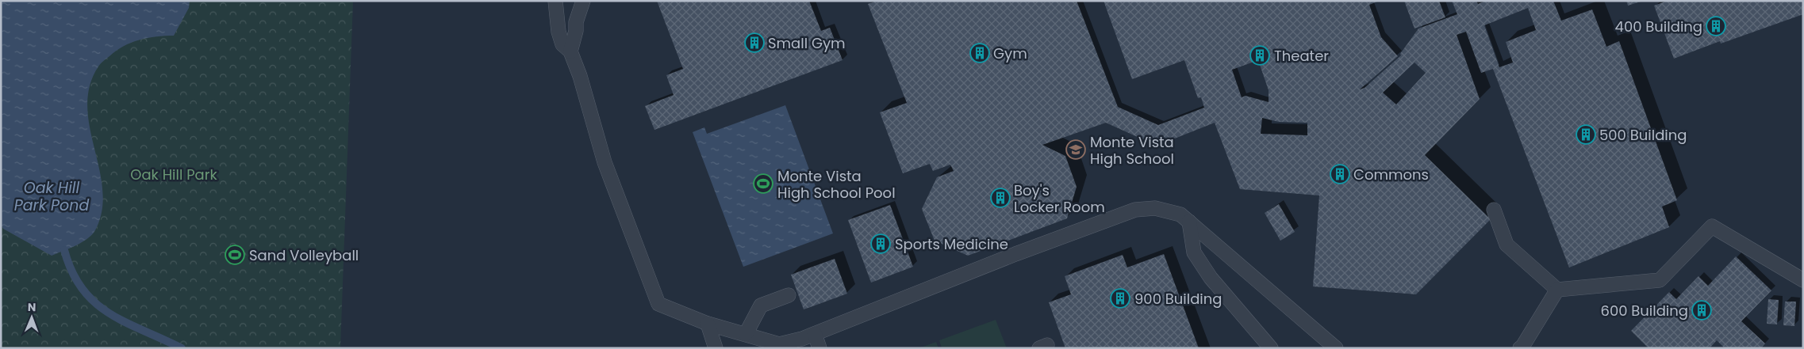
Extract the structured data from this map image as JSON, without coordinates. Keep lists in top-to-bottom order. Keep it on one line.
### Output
{"water":["Oak Hill Park Pond"],"parks":["Oak Hill Park"],"places":{"building":["400 Building","Small Gym","Gym","Theater","500 Building","Commons","Boy's Locker Room","Sports Medicine","900 Building","600 Building"],"school or university":["Monte Vista High School"],"sports":["Monte Vista High School Pool","Sand Volleyball"]},"north":"top"}
